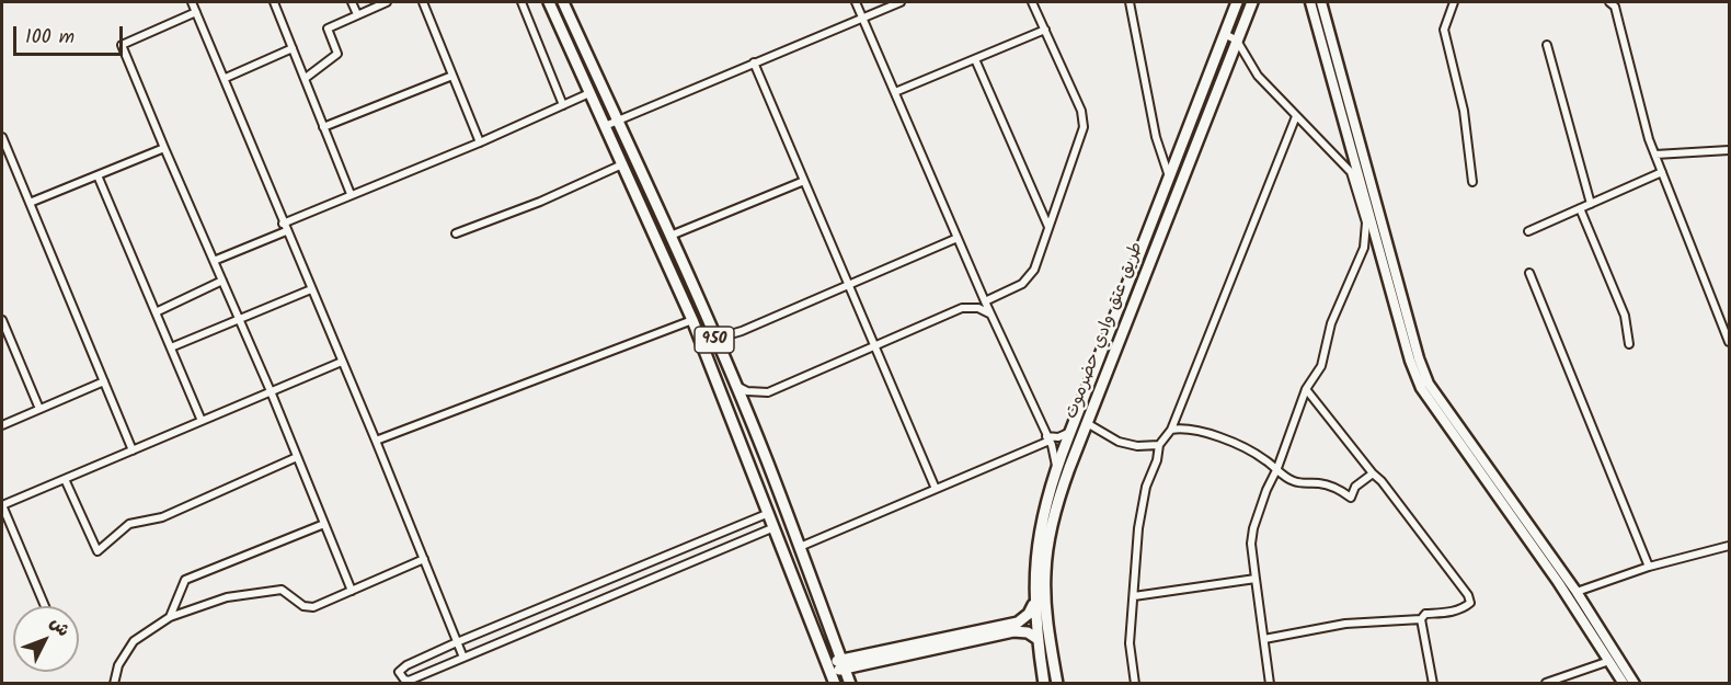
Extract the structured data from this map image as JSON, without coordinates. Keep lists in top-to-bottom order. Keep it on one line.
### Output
{"streets":{"main road":["طريق عتق وادي حضرموت","950"]},"scale_bar":"100 m","north":"top right"}
